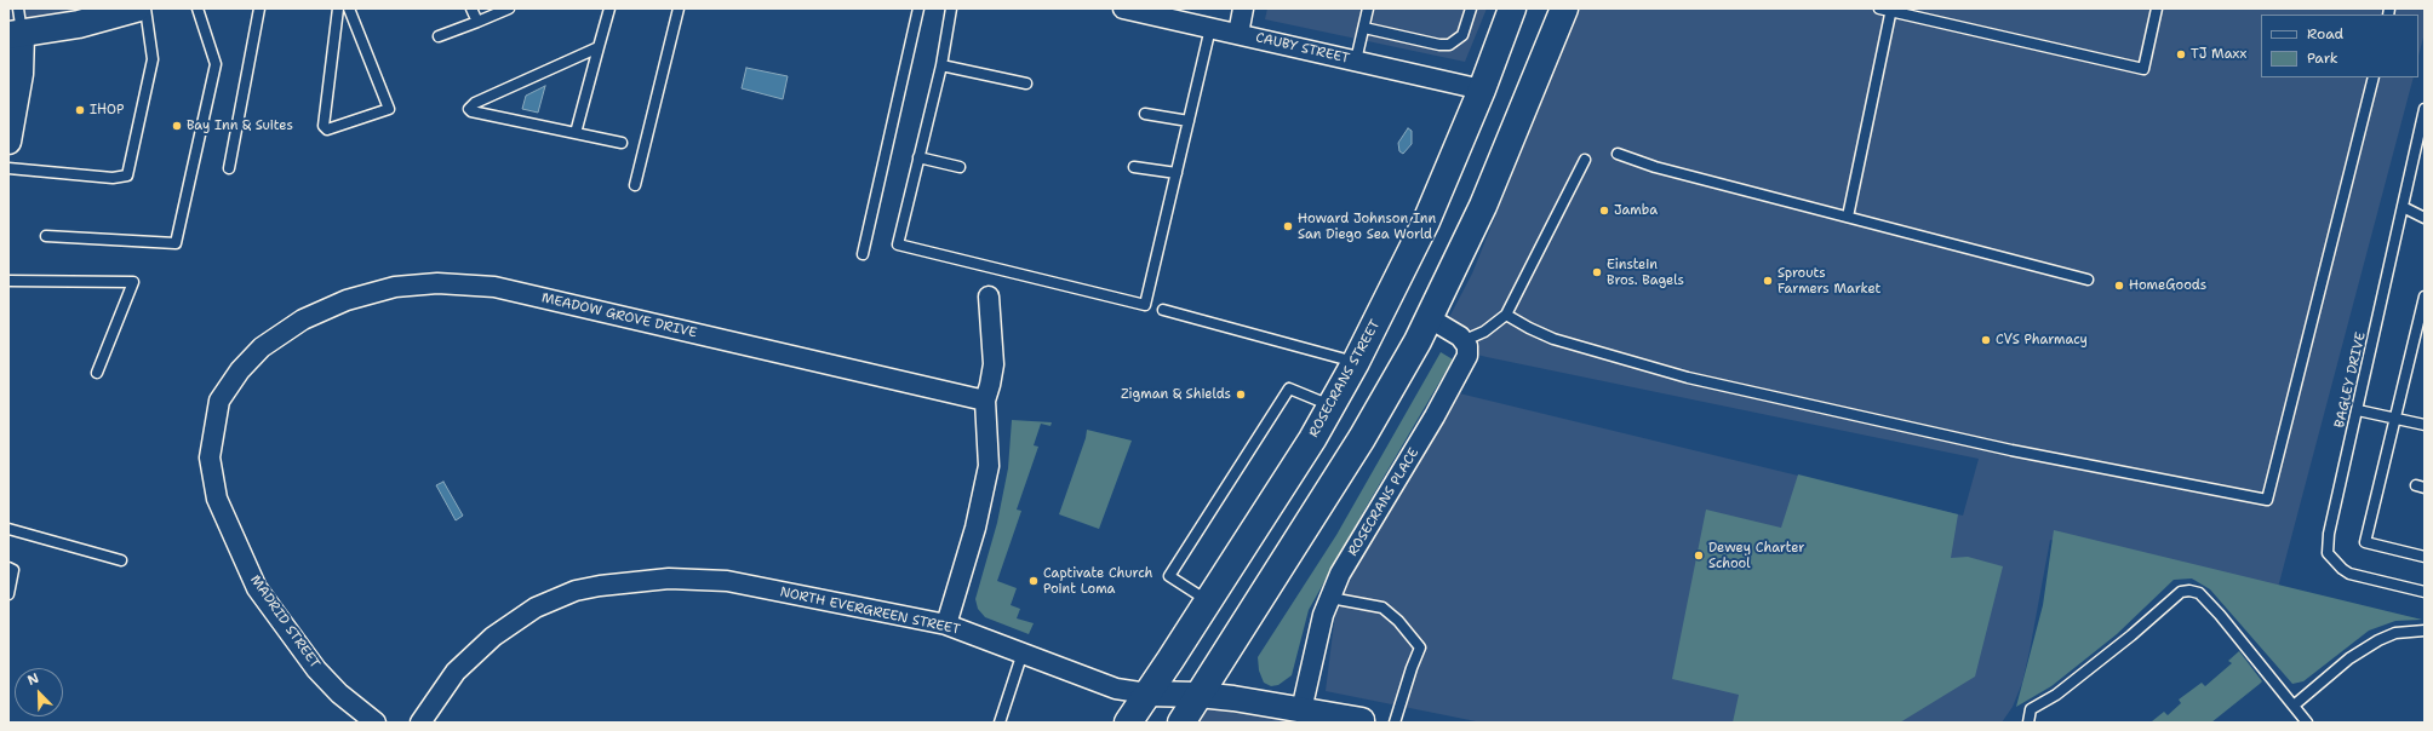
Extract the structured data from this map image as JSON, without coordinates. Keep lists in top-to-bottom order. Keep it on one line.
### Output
{"streets":{"main road":["ROSECRANS STREET"],"street":["CAUBY STREET","MEADOW GROVE DRIVE","ROSECRANS PLACE","NORTH EVERGREEN STREET","MADRID STREET"],"lane":["BAGLEY DRIVE"]},"crossings":[["CAUBY STREET","ROSECRANS STREET"],["MEADOW GROVE DRIVE","MADRID STREET"],["ROSECRANS STREET","NORTH EVERGREEN STREET"],["ROSECRANS PLACE","NORTH EVERGREEN STREET"]],"places":["TJ Maxx","IHOP","Bay Inn & Suites","Jamba","Howard Johnson Inn San Diego Sea World","Einstein Bros. Bagels","Sprouts Farmers Market","HomeGoods","CVS Pharmacy","Zigman & Shields","Dewey Charter School","Captivate Church Point Loma"],"legend":["Road","Park"],"north":"top left"}
